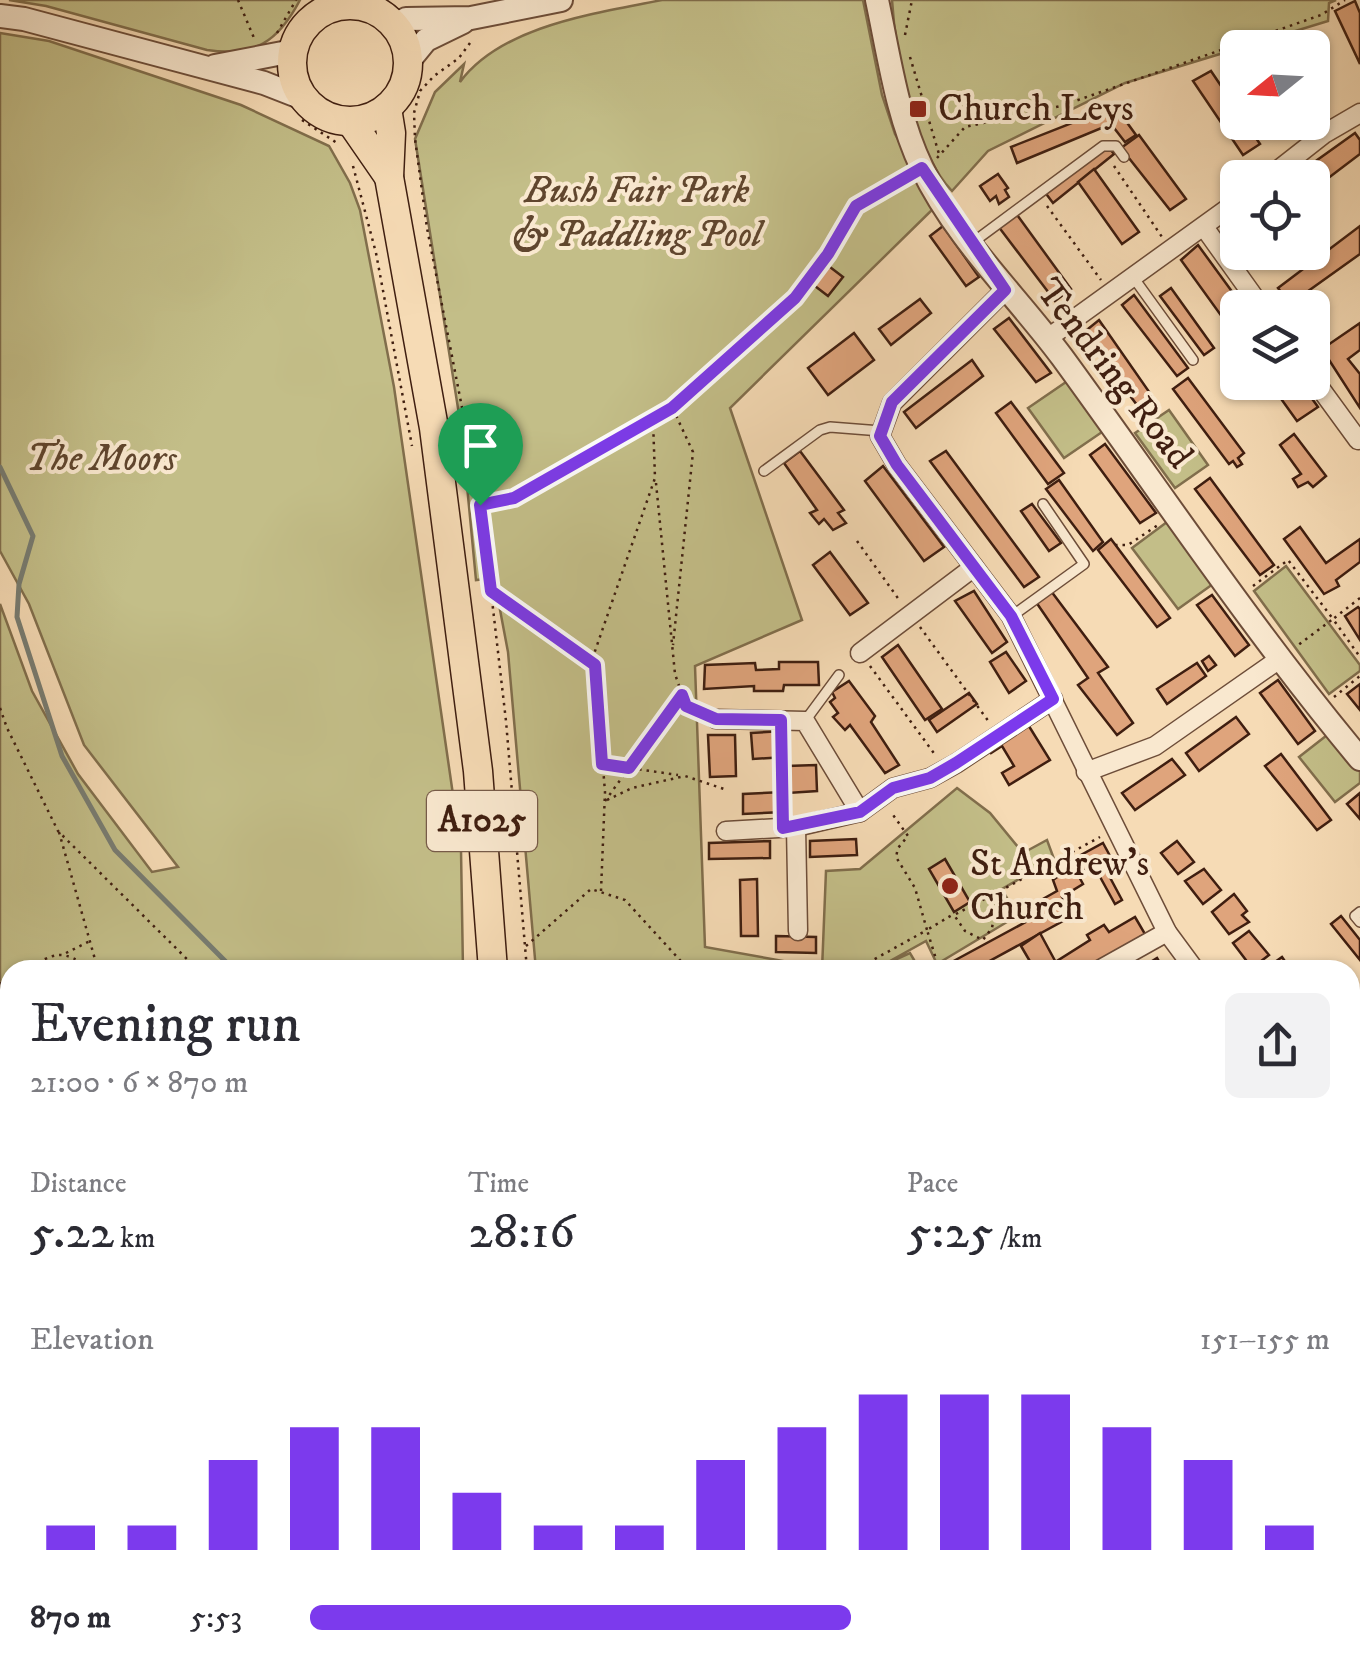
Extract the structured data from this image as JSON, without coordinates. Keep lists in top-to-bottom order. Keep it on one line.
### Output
{"streets":{"main road":["A1025"],"street":["Tendring Road"]},"parks":["Bush Fair Park & Paddling Pool","The Moors"],"places":{"transit":["Church Leys"],"other":["St Andrew's Church"]},"north":"left","page":{"heading":["Evening run","21:00 · 6 × 870 m"],"stats":[["Distance","5.22 km"],["Time","28:16"],["Pace","5:25 /km"]],"chart":["Elevation","151–155 m"],"list":[{"name":"870 m","note":"5:53"}]}}
